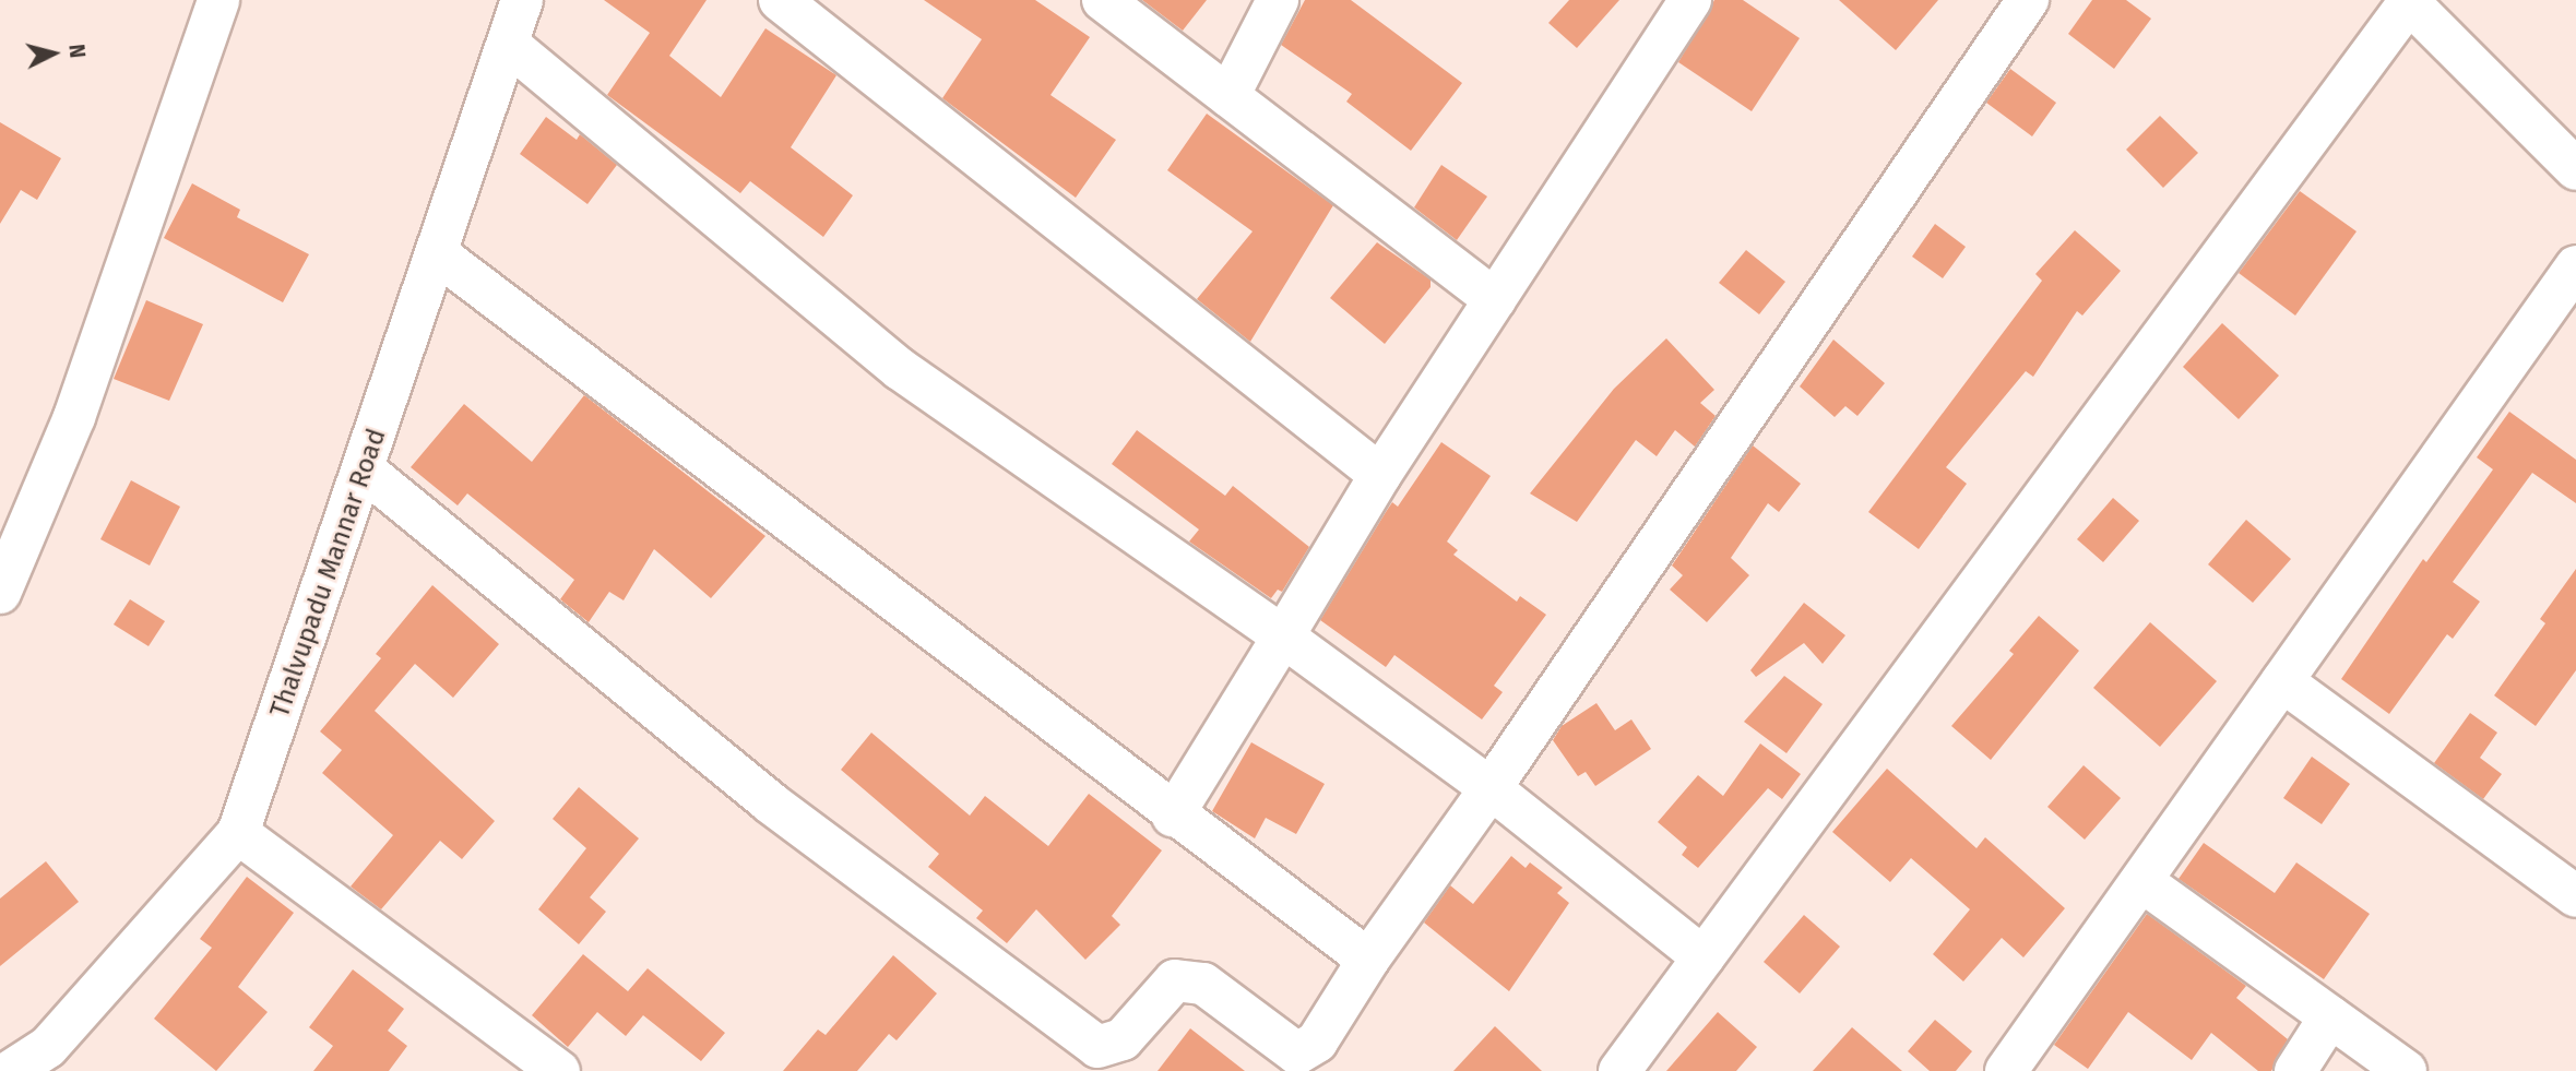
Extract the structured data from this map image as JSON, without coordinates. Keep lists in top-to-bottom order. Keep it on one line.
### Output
{"streets":{"street":["Thalvupadu Mannar Road"]},"north":"right"}
